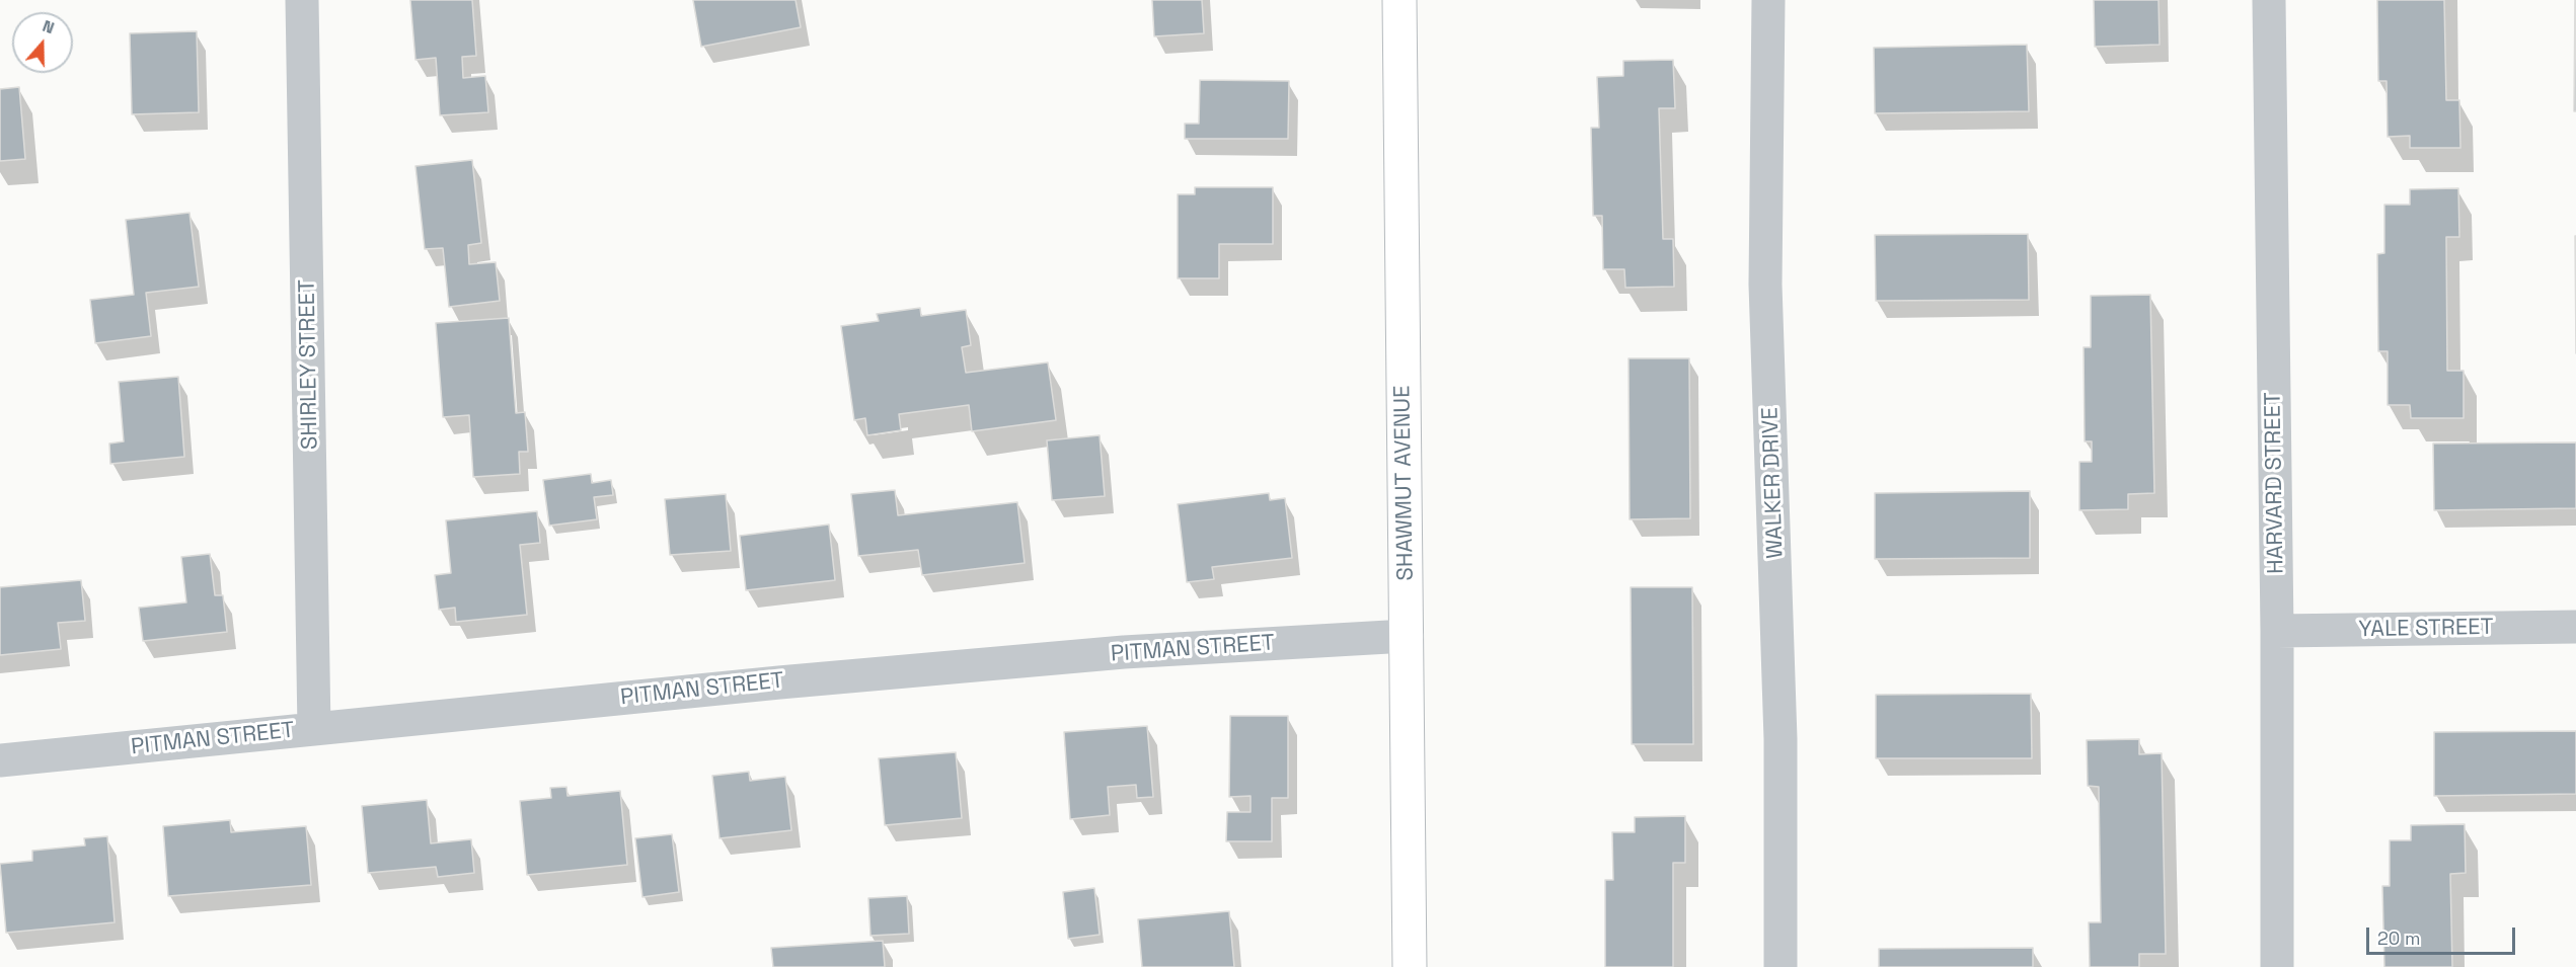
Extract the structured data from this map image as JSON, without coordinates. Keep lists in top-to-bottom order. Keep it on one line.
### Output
{"streets":{"main road":["SHAWMUT AVENUE"],"street":["SHIRLEY STREET","WALKER DRIVE","HARVARD STREET","YALE STREET","PITMAN STREET"]},"crossings":[["SHIRLEY STREET","PITMAN STREET"],["SHAWMUT AVENUE","PITMAN STREET"],["HARVARD STREET","YALE STREET"]],"scale_bar":"20 m","north":"top"}
